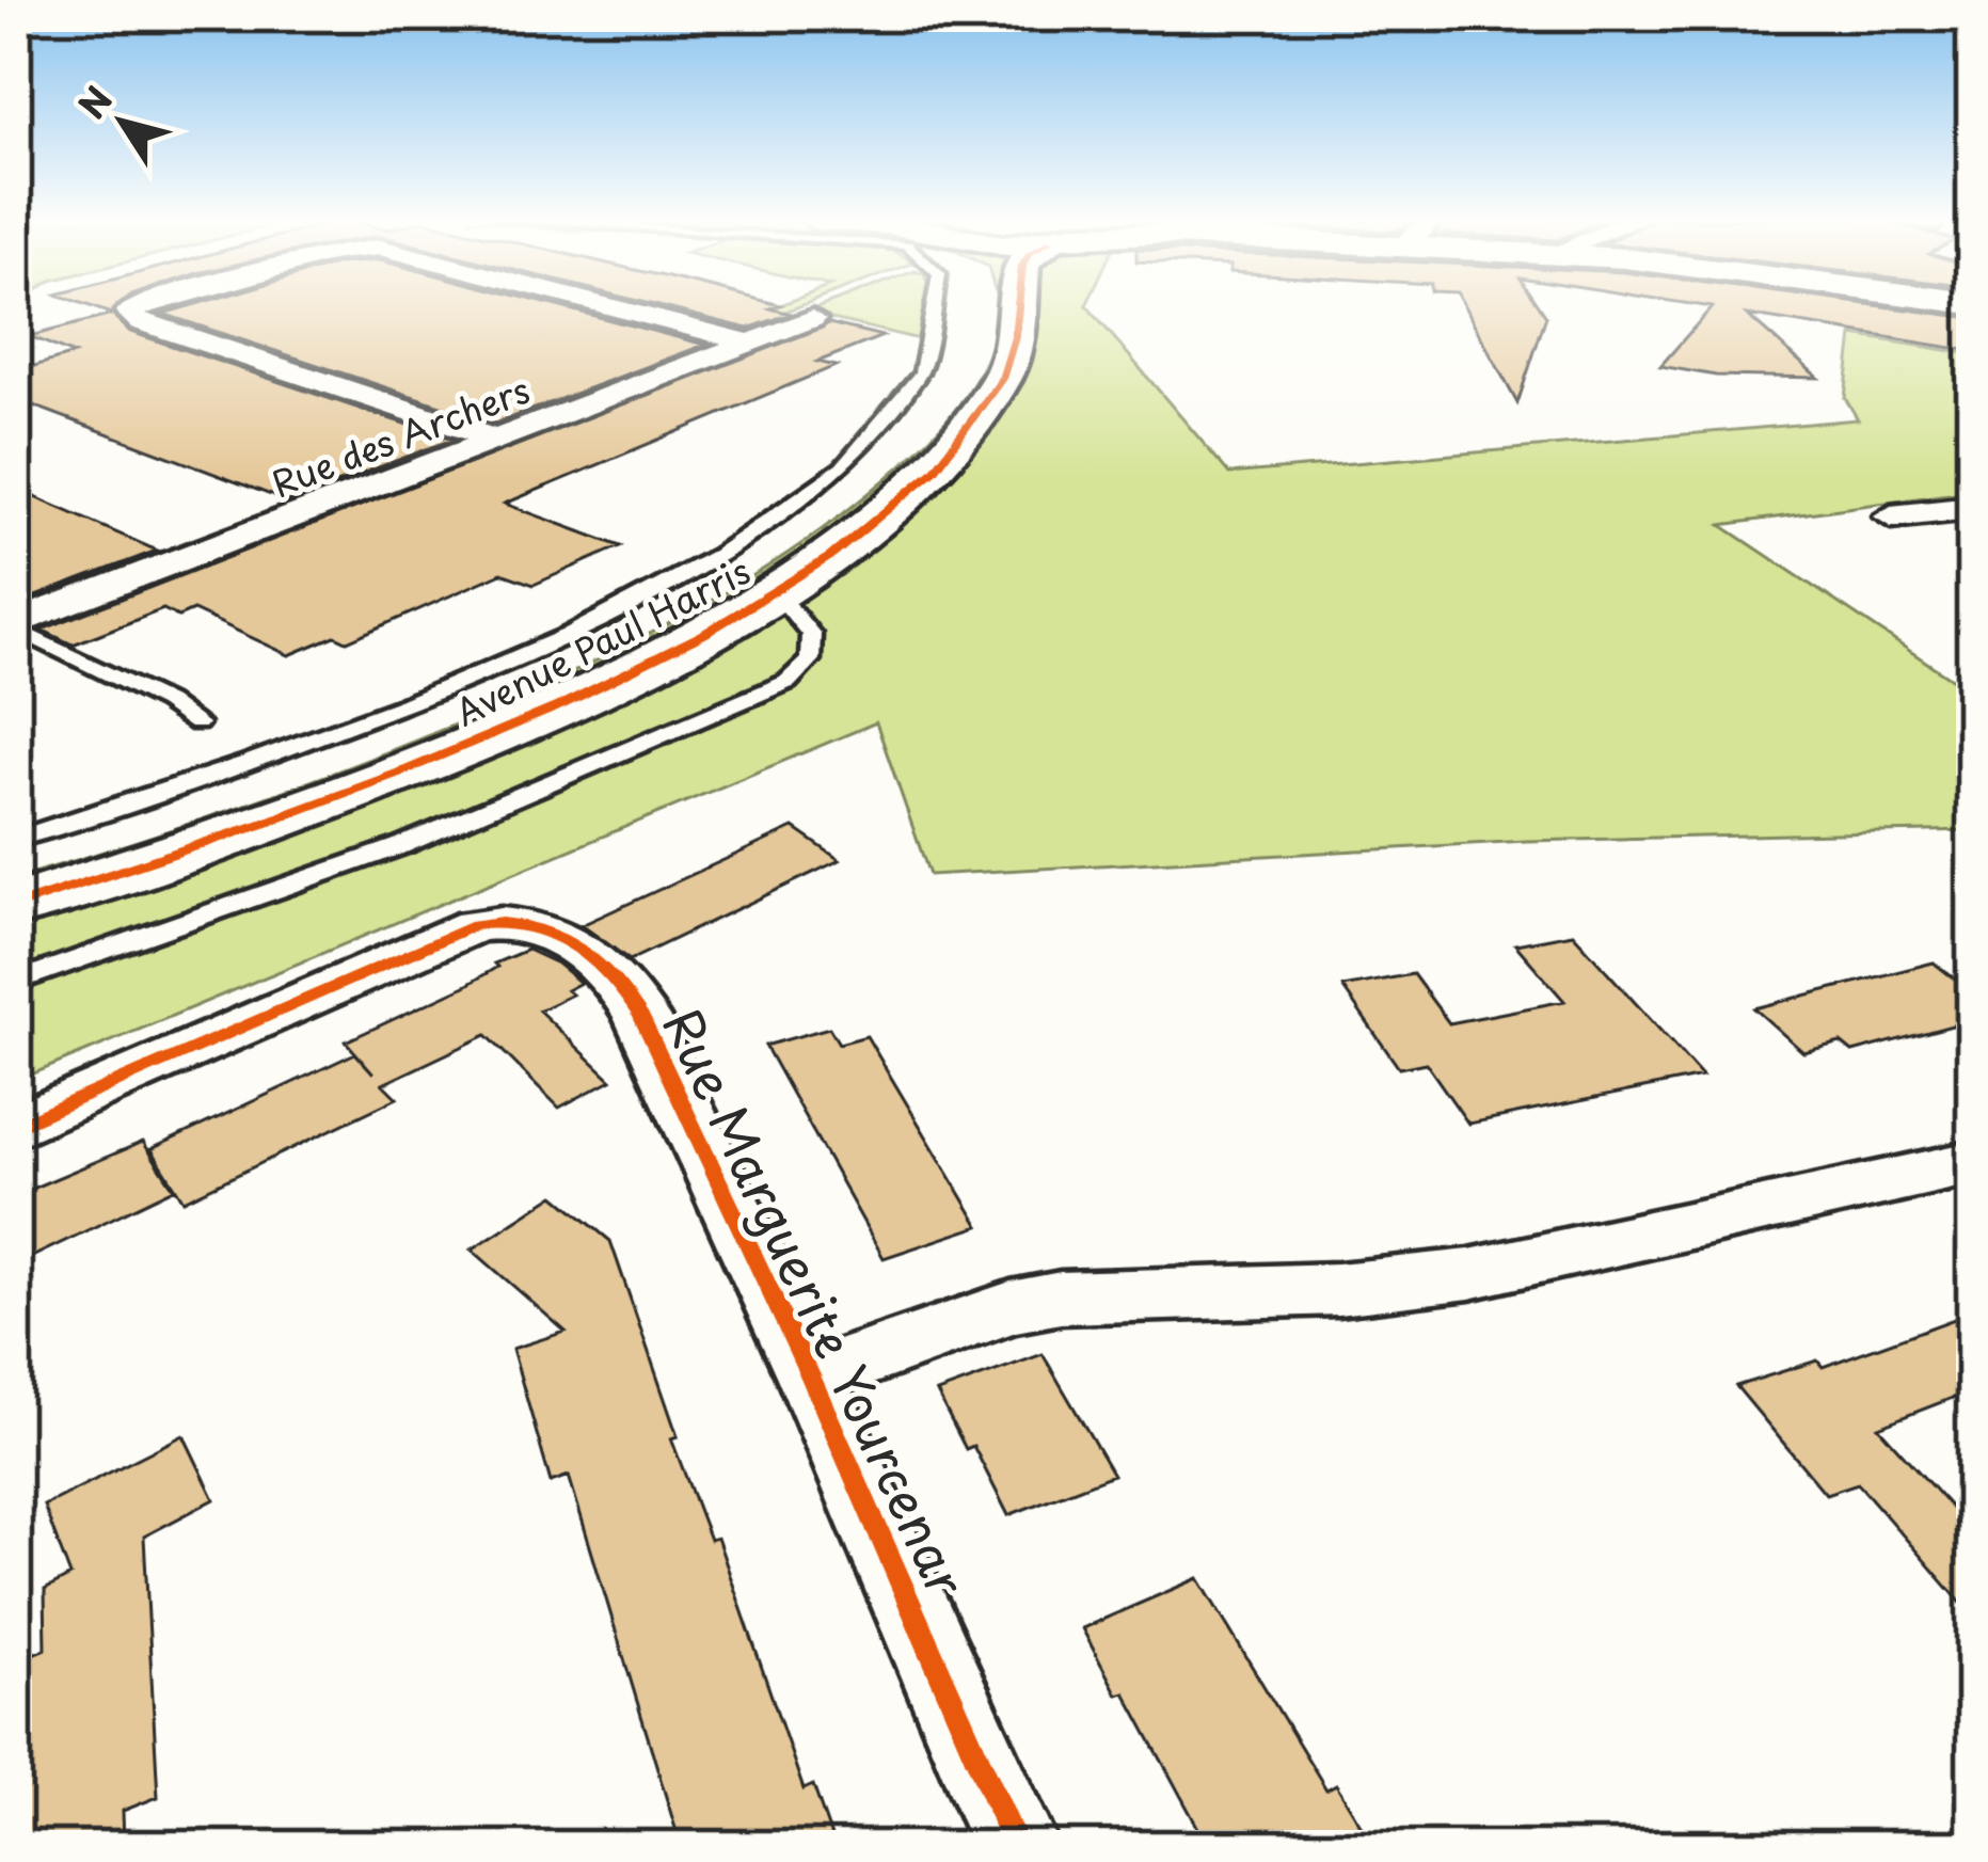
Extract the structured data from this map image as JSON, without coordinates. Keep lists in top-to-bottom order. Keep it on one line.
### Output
{"streets":{"main road":["Avenue Paul Harris"],"street":["Rue des Archers","Rue Marguerite Yourcenar"]},"north":"top left"}
